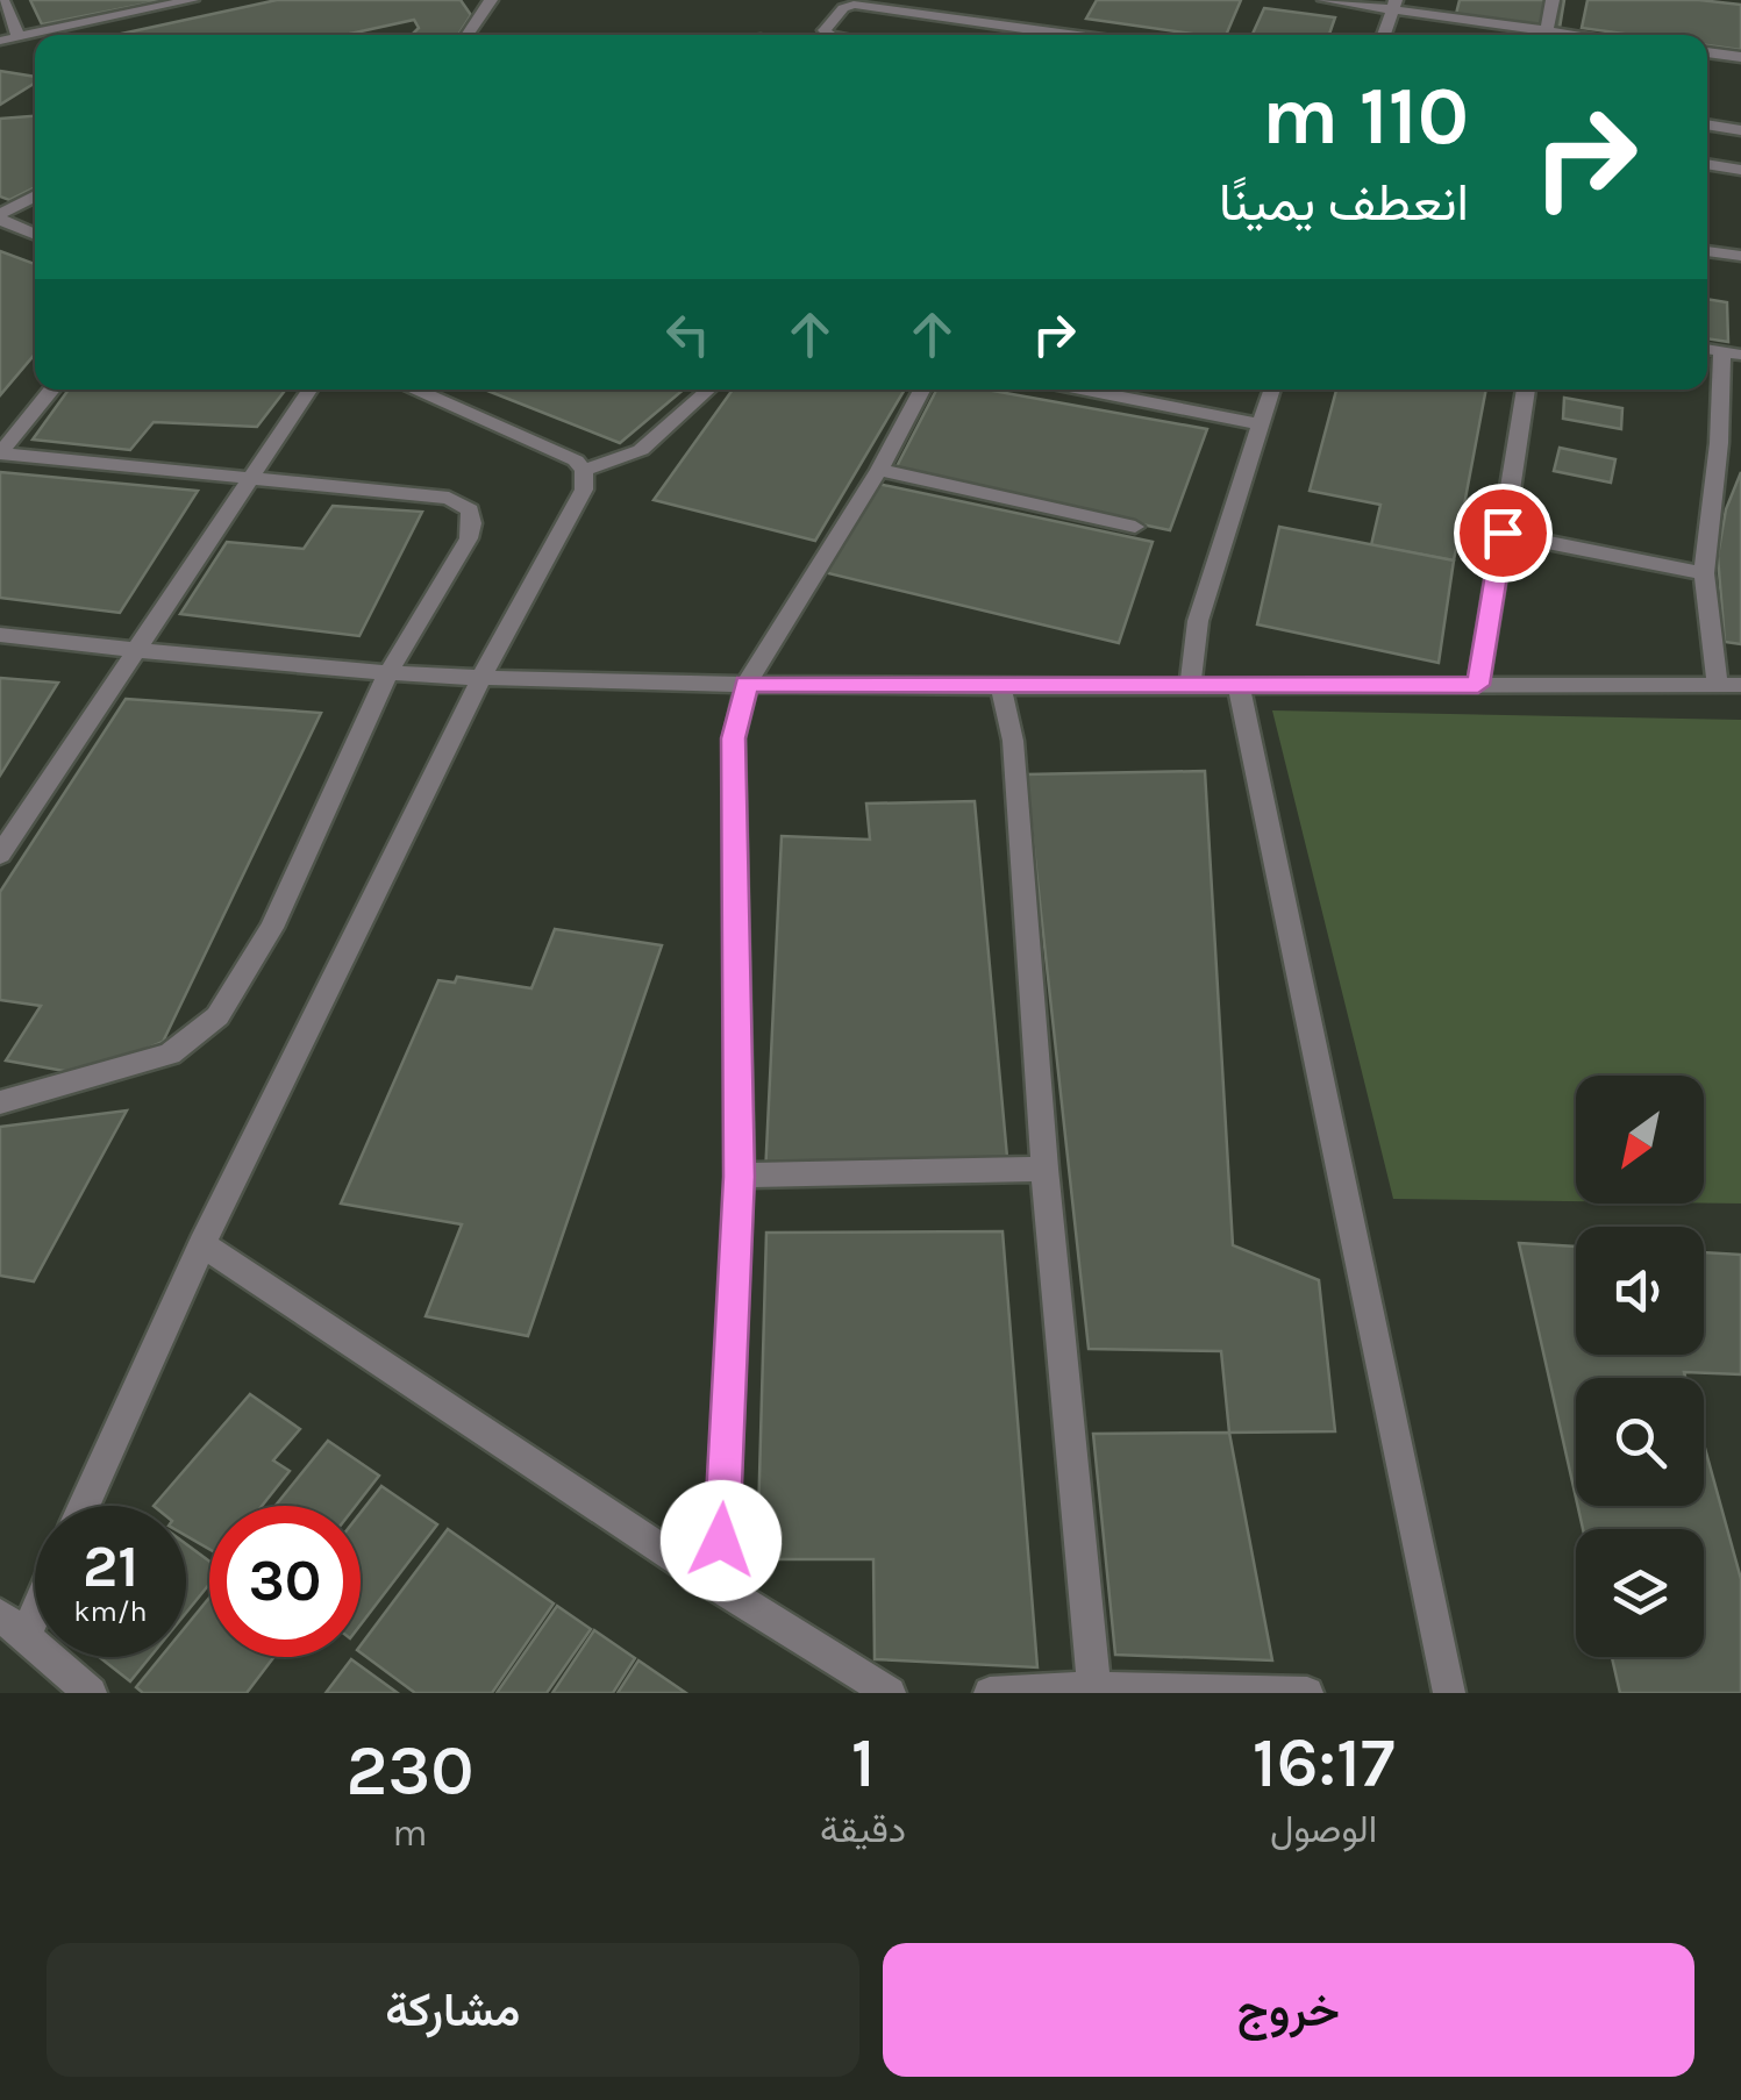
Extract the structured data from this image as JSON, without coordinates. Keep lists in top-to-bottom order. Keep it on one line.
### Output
{"north":"bottom left","page":{"turn":["110 m","انعطف يمينًا"],"speed":"21 km/h","limit":"30","eta":["16:17","الوصول","1","دقيقة","230","m"],"buttons":["خروج","مشاركة"]}}
